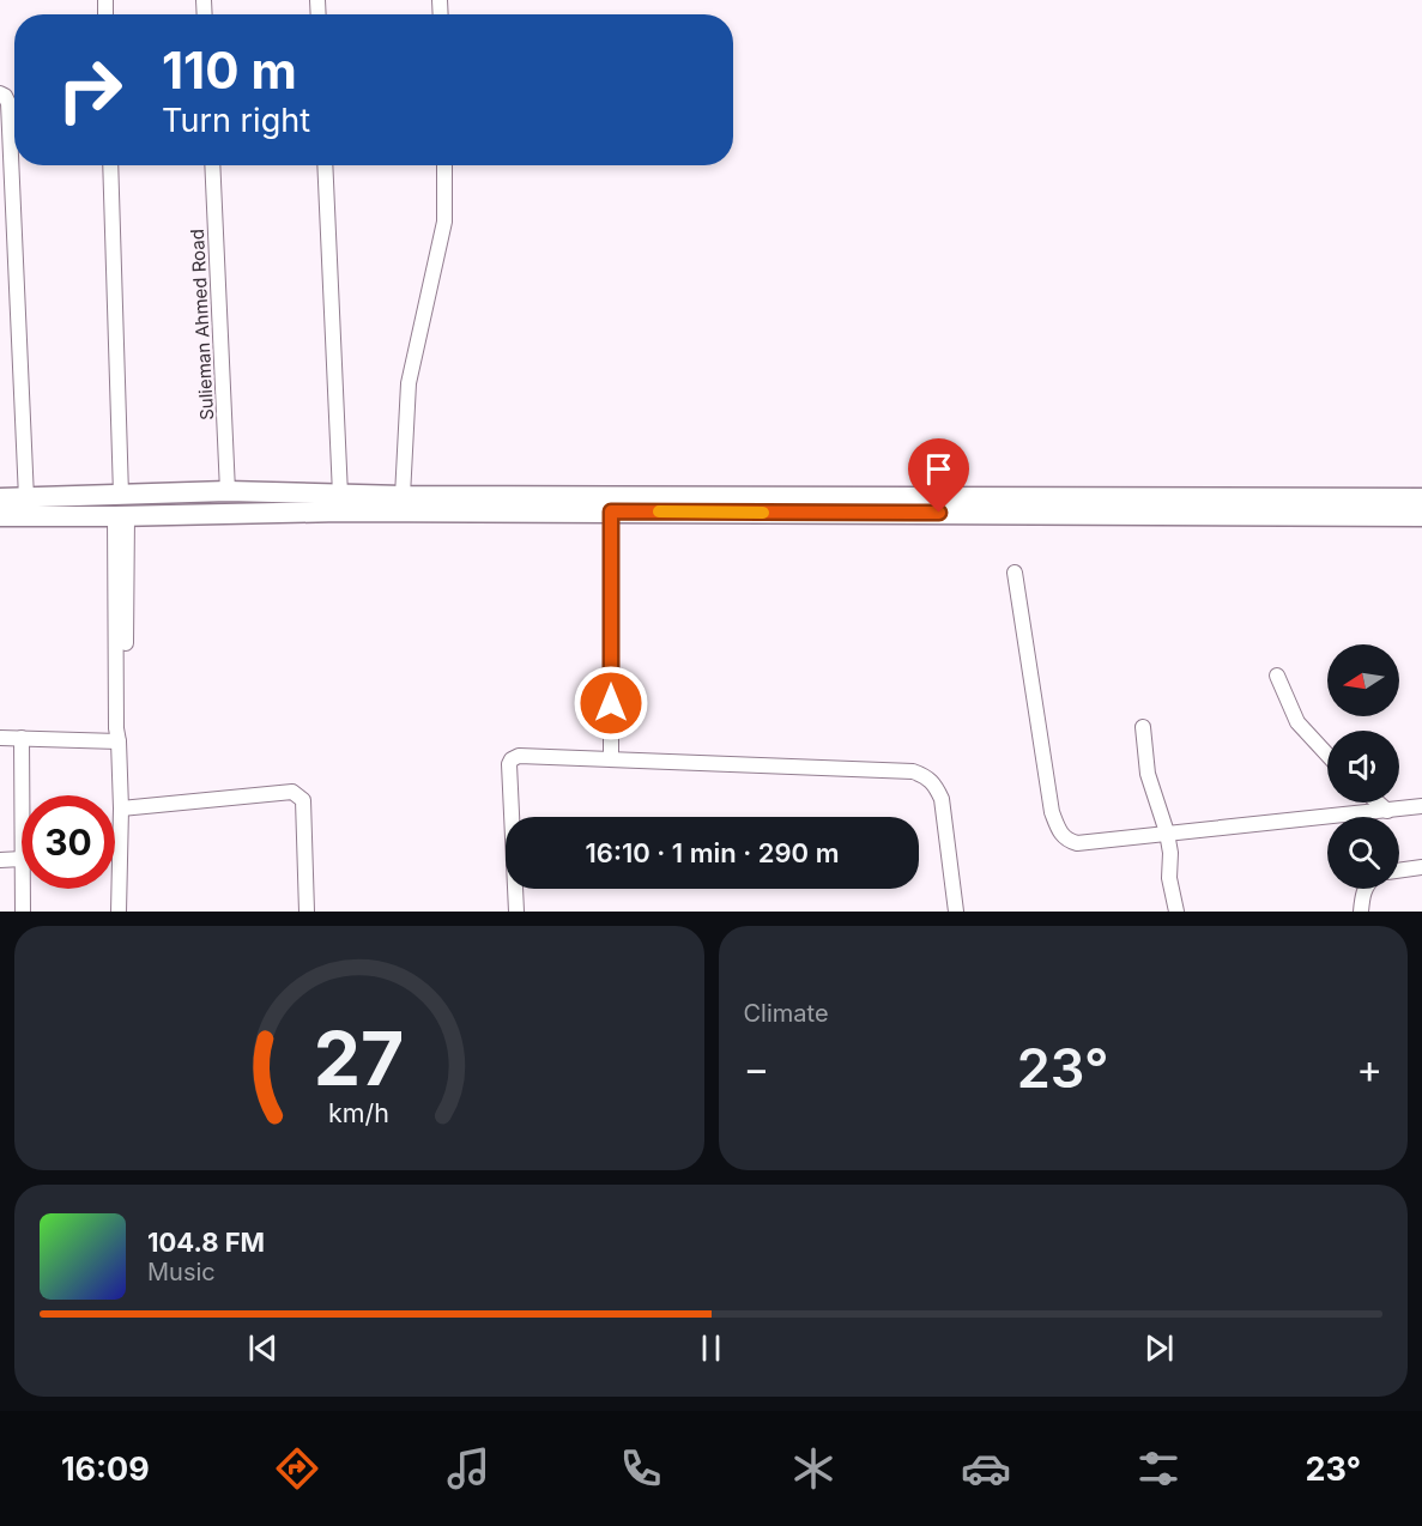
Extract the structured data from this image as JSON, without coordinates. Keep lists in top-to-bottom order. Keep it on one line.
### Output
{"streets":{"street":["Sulieman Ahmed Road"]},"north":"left","page":{"turn":["110 m","Turn right"],"limit":"30","trip":"16:10 · 1 min · 290 m","tile":"Climate","heat":["−","23°","+"],"song":["104.8 FM","Music"],"tabs":["16:09","23°"],"gauge":["27","km/h"]}}
